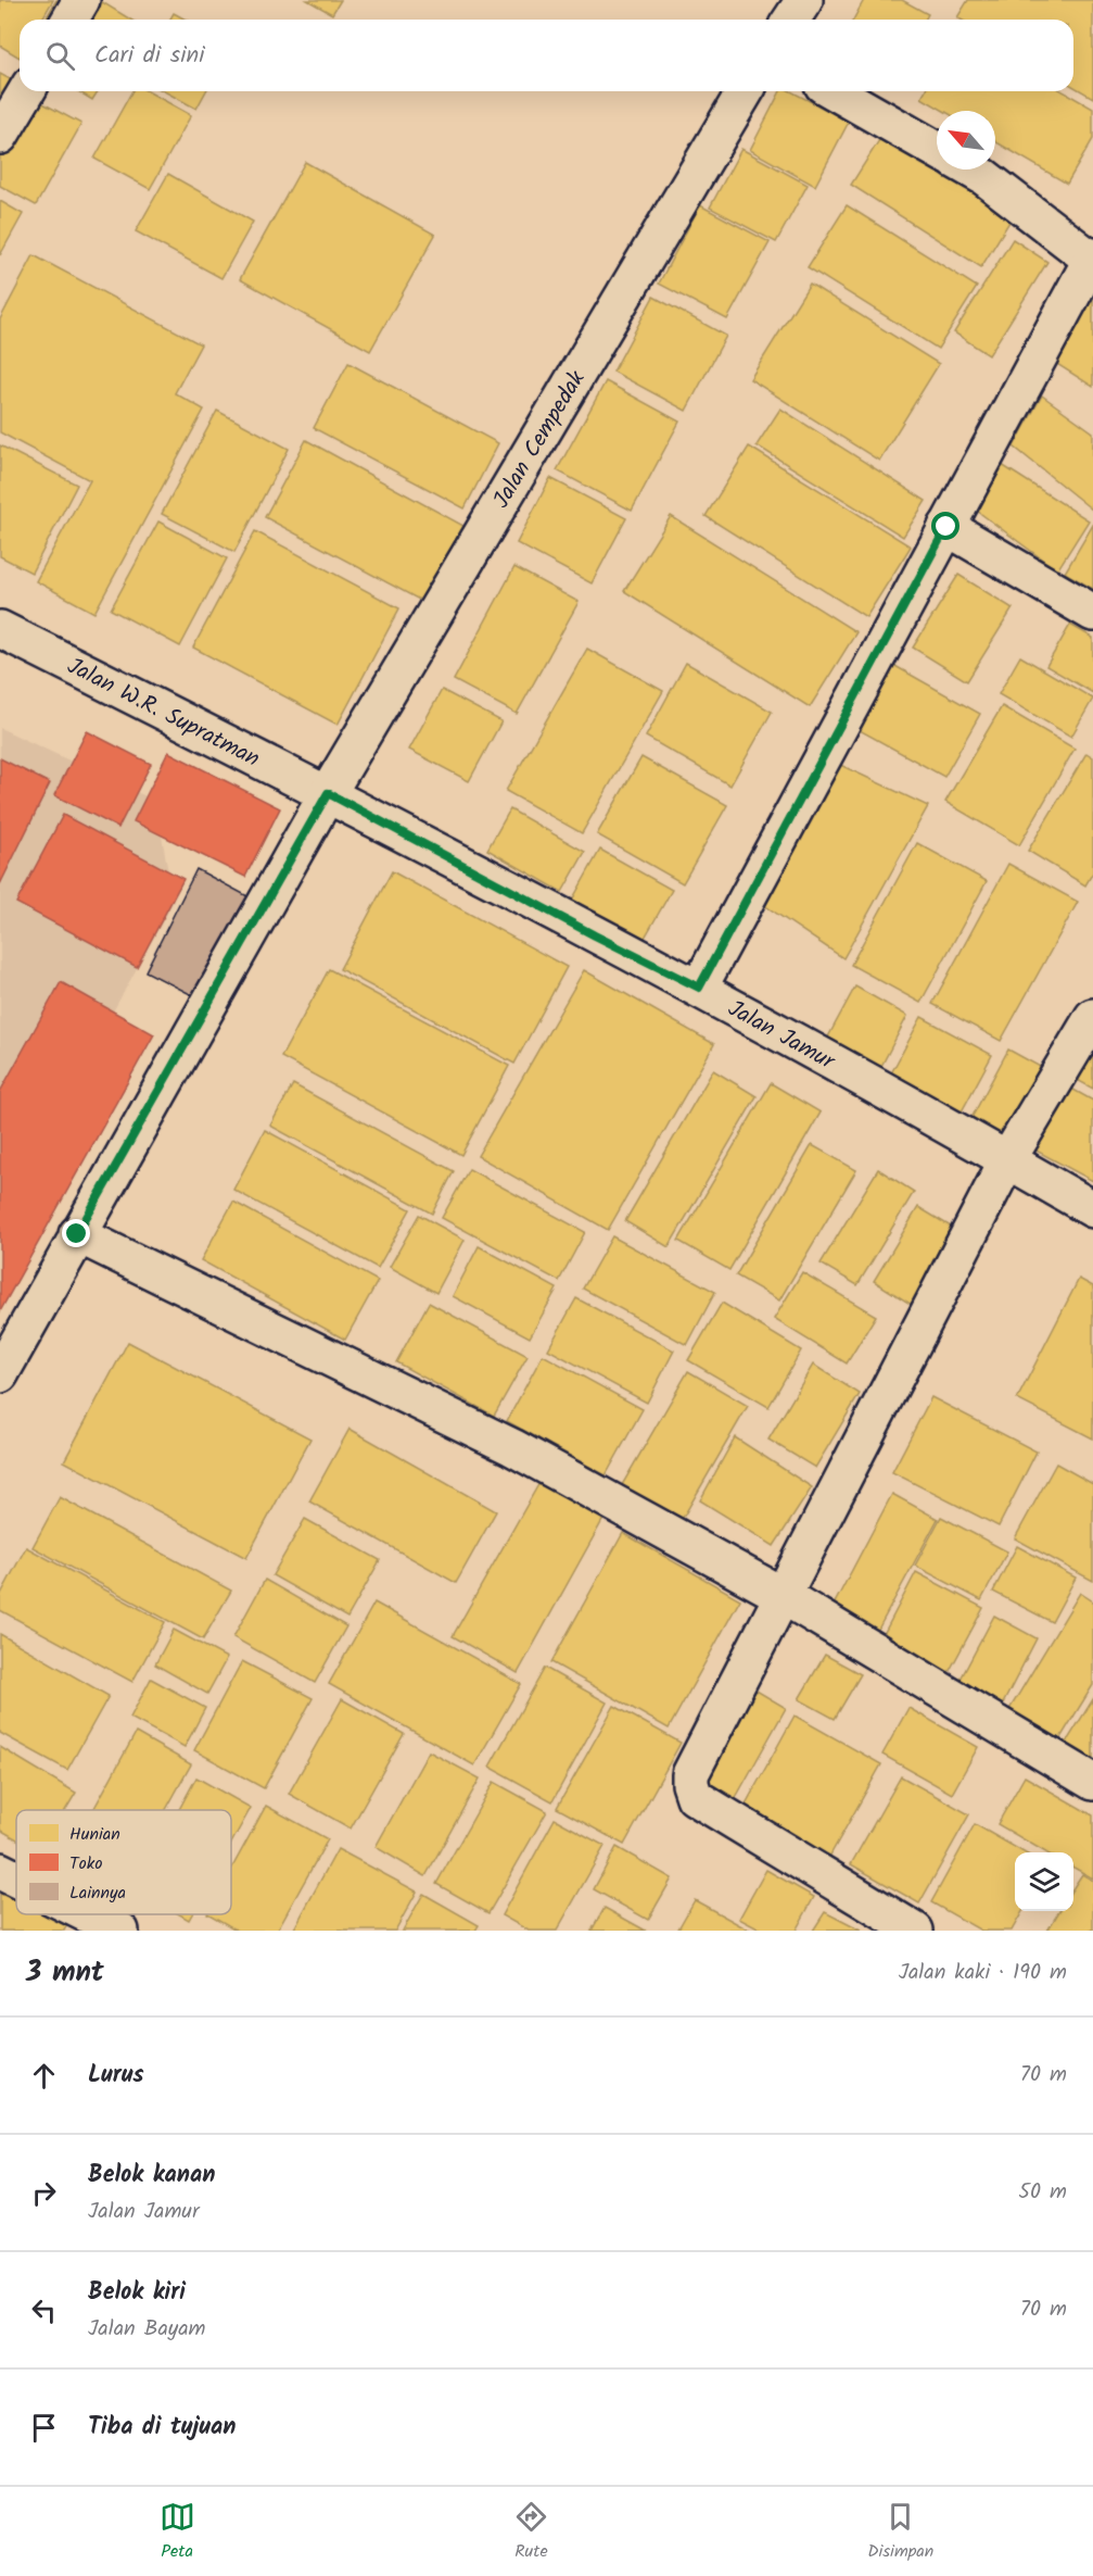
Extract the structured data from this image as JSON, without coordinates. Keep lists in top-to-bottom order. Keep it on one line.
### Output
{"streets":{"street":["Jalan Cempedak","Jalan W.R. Supratman","Jalan Jamur"]},"crossings":[["Jalan Cempedak","Jalan W.R. Supratman"],["Jalan Cempedak","Jalan Jamur"],["Jalan W.R. Supratman","Jalan Jamur"]],"legend":["Hunian","Toko","Lainnya"],"north":"top left","page":{"search":"Cari di sini","heading":["3 mnt","Jalan kaki · 190 m"],"list":[["Lurus","70 m"],["Belok kanan","Jalan Jamur","50 m"],["Belok kiri","Jalan Bayam","70 m"],"Tiba di tujuan"],"nav":["Peta","Rute","Disimpan"]}}
